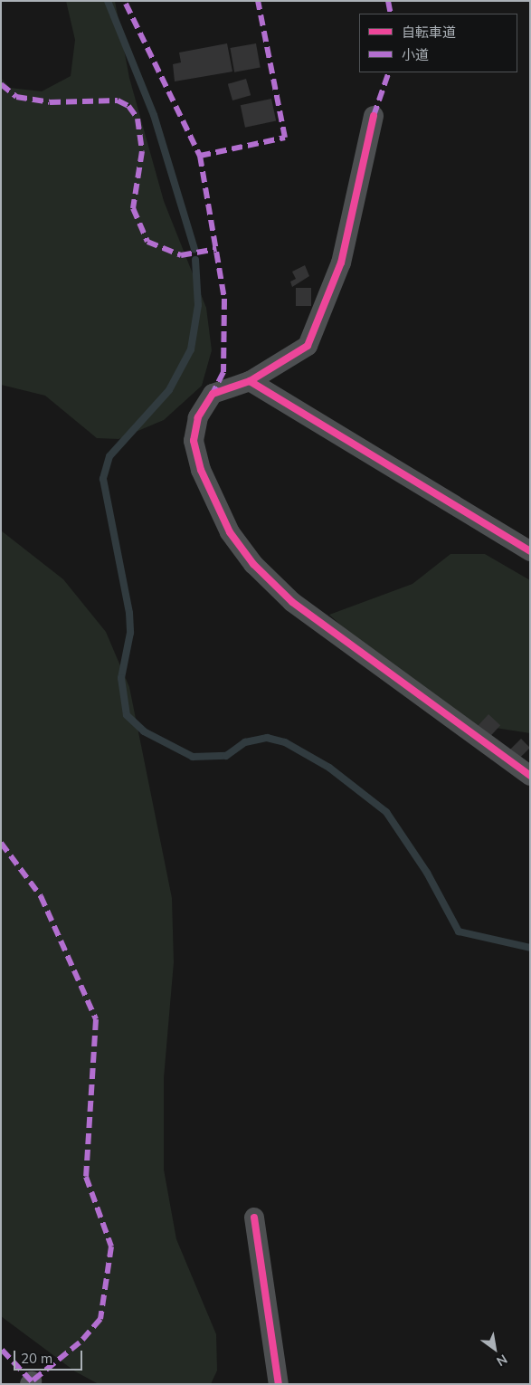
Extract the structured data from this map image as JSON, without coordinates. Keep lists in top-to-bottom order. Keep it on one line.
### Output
{"legend":["自転車道","小道"],"scale_bar":"20 m","north":"bottom right"}
